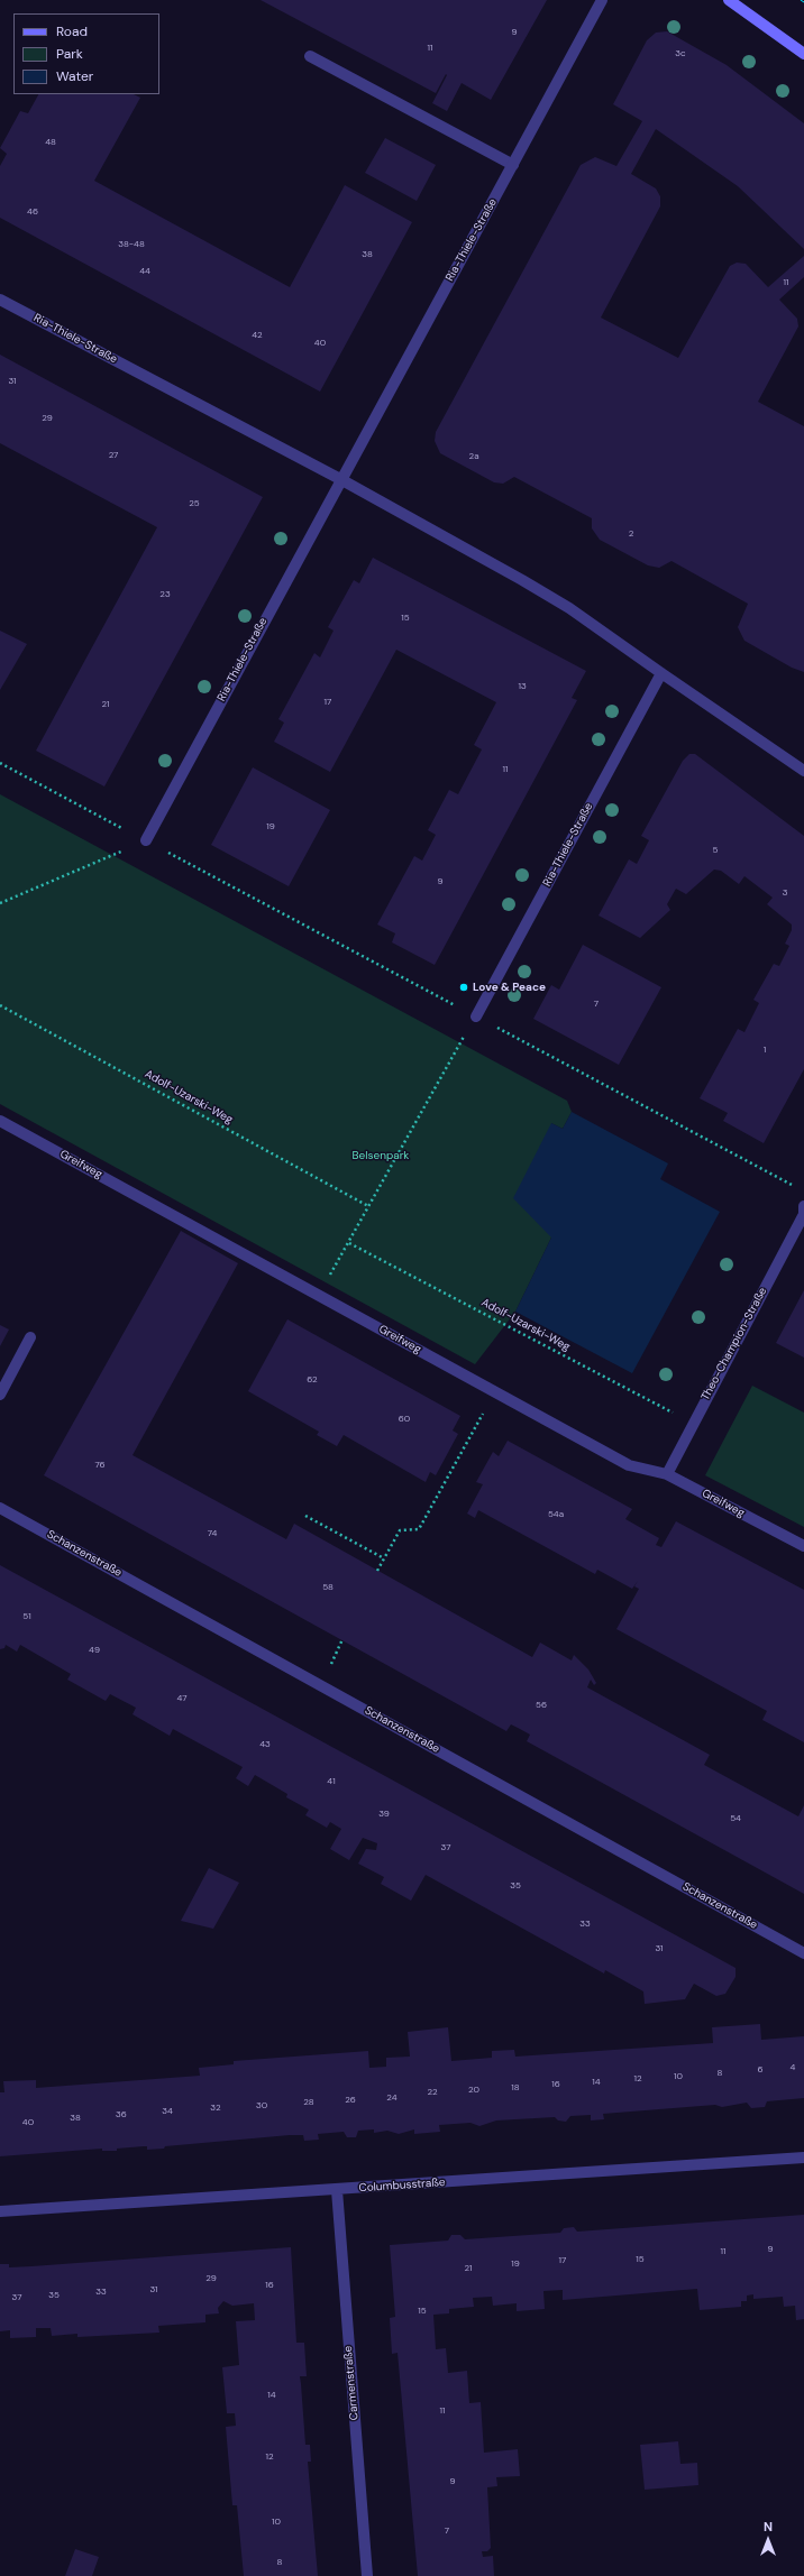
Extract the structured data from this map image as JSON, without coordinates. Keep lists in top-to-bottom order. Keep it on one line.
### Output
{"streets":{"street":["Ria-Thiele-Straße","Greifweg","Theo-Champion-Straße","Schanzenstraße","Columbusstraße","Carmenstraße"],"path":["Adolf-Uzarski-Weg"]},"crossings":[["Adolf-Uzarski-Weg","Theo-Champion-Straße"],["Greifweg","Theo-Champion-Straße"],["Columbusstraße","Carmenstraße"]],"parks":["Belsenpark"],"places":["Love & Peace"],"house_numbers":["9","11","3c","48","46","38-48","38","44","11","42","40","31","29","27","2a","25","2","23","15","13","17","21","11","19","5","9","3","7","1","62","60","76","54a","74","58","51","49","47","56","43","41","39","54","37","35","33","31","4","6","8","10","12","14","16","18","20","22","24","26","28","30","32","34","36","38","40","9","11","15","17","19","21","29","16","31","33","35","37","15","14","11","12","9","10","7","8"],"legend":["Road","Park","Water"],"north":"top"}
